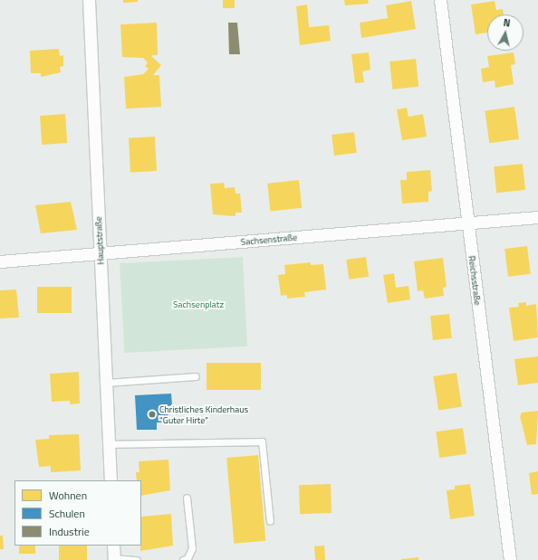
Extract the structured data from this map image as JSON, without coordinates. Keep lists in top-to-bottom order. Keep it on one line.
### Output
{"streets":{"street":["Sachsenstraße","Hauptstraße","Reichsstraße"]},"crossings":[["Sachsenstraße","Hauptstraße"],["Sachsenstraße","Reichsstraße"]],"parks":["Sachsenplatz"],"places":["Christliches Kinderhaus \"Guter Hirte\""],"legend":["Wohnen","Schulen","Industrie"],"north":"top"}
